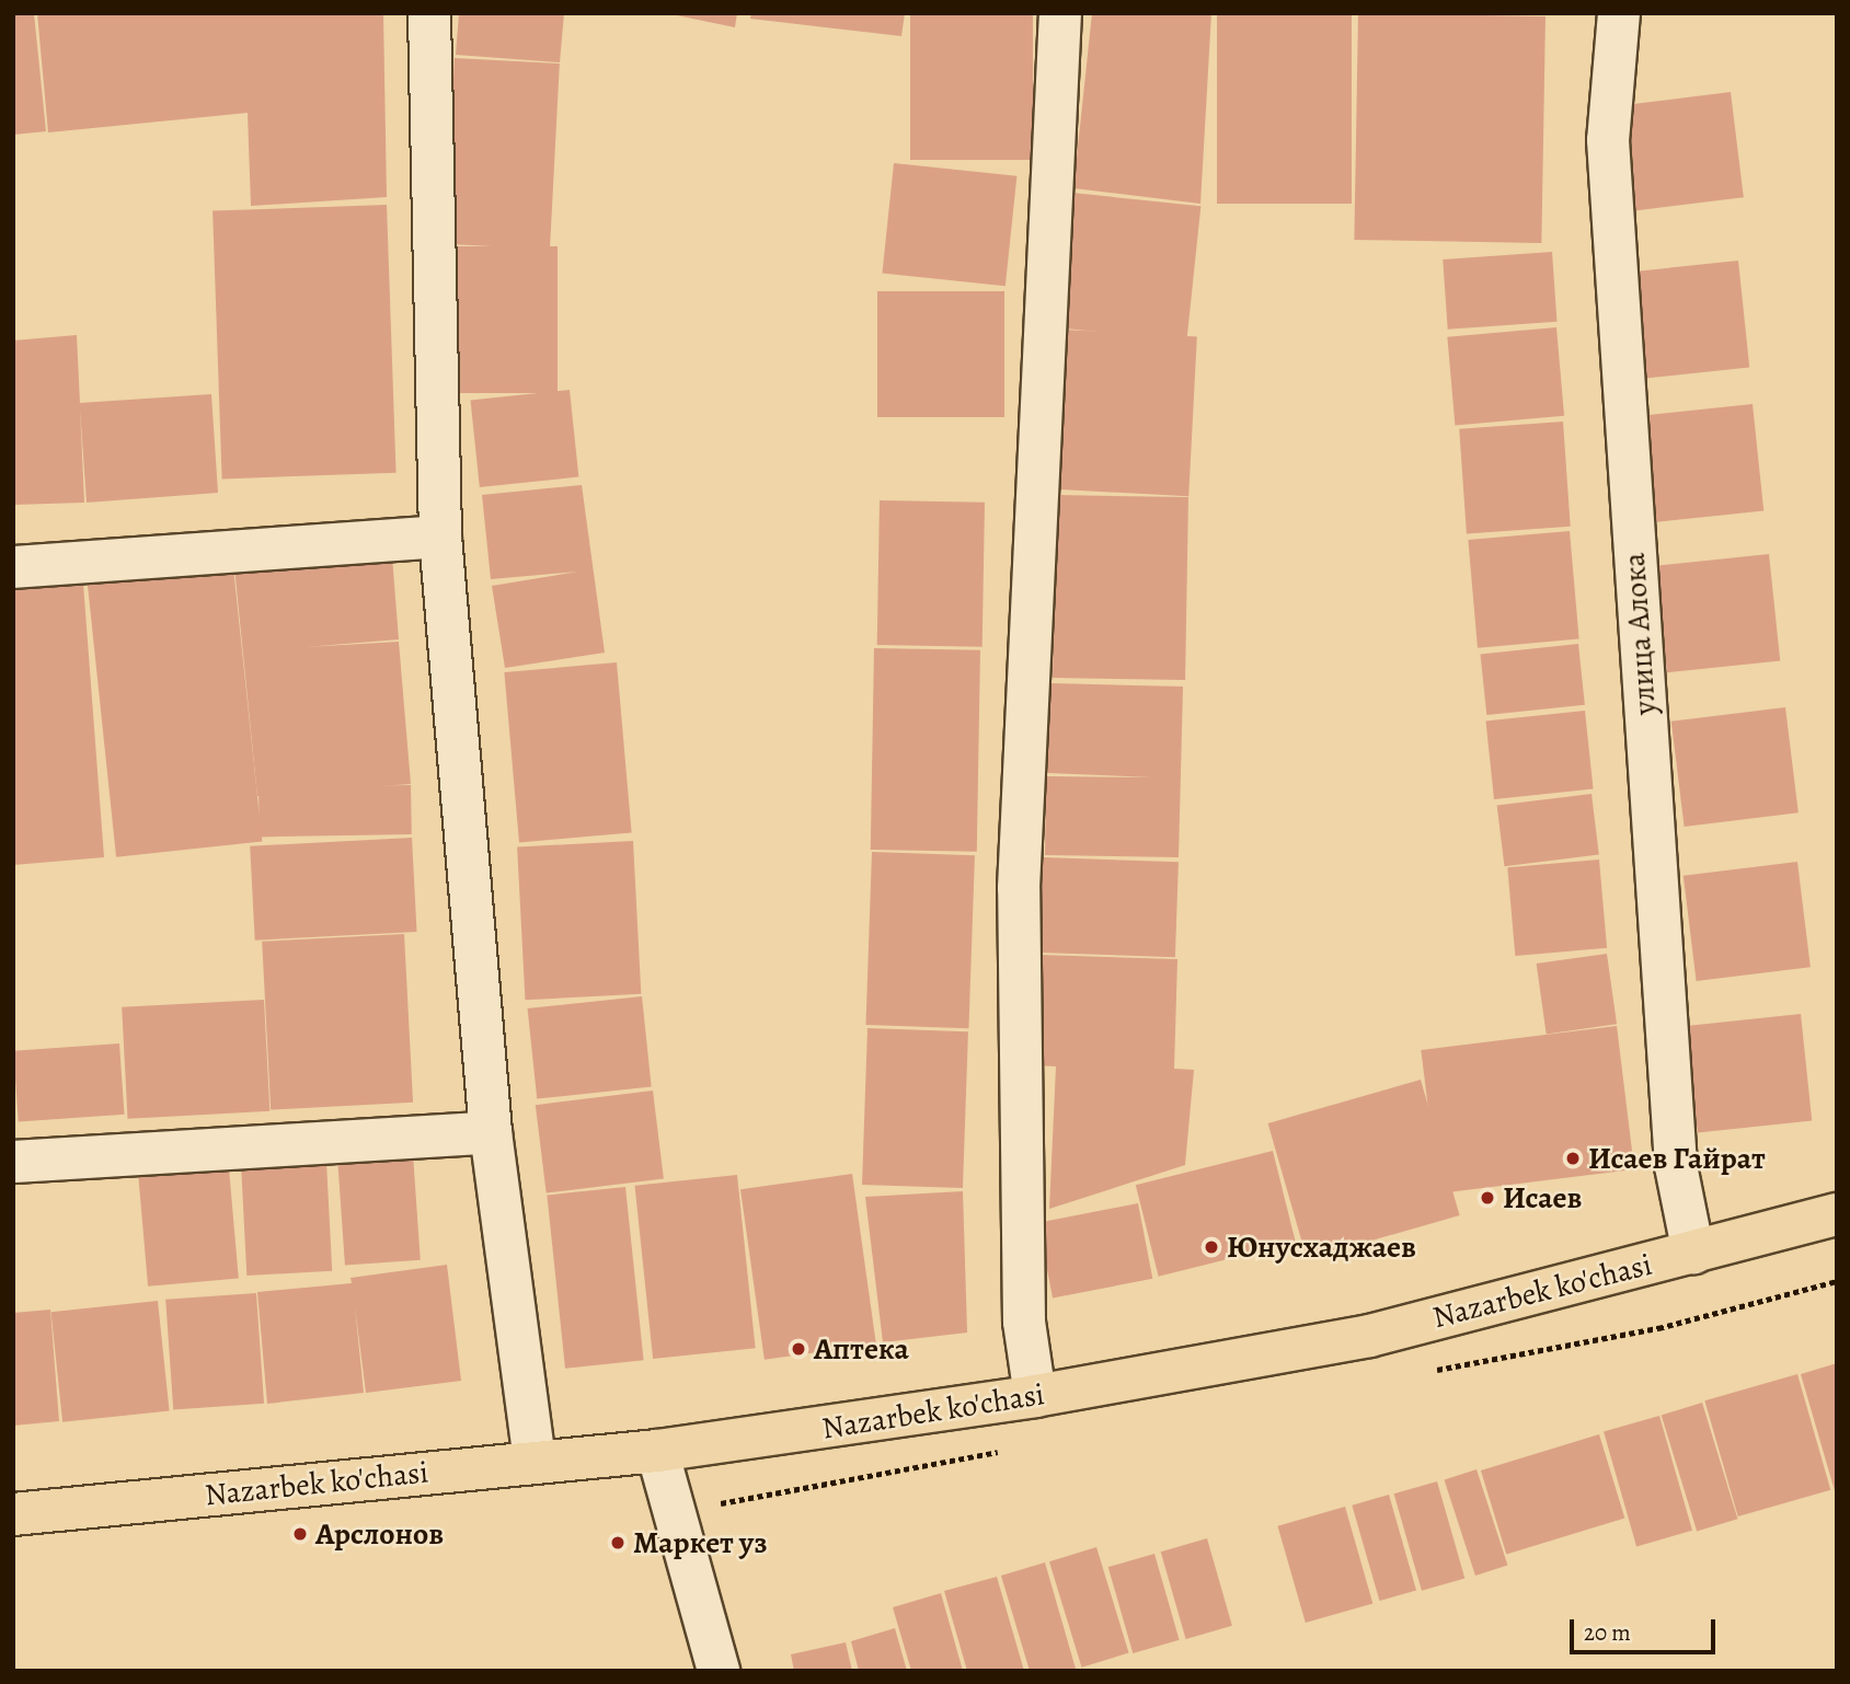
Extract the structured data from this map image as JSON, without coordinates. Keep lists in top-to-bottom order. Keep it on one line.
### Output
{"streets":{"main road":["Nazarbek ko'chasi"],"street":["улица Алока"]},"crossings":[["улица Алока","Nazarbek ko'chasi"]],"places":["Исаев Гайрат","Исаев","Юнусхаджаев","Аптека","Арслонов","Маркет уз"],"scale_bar":"20 m"}
